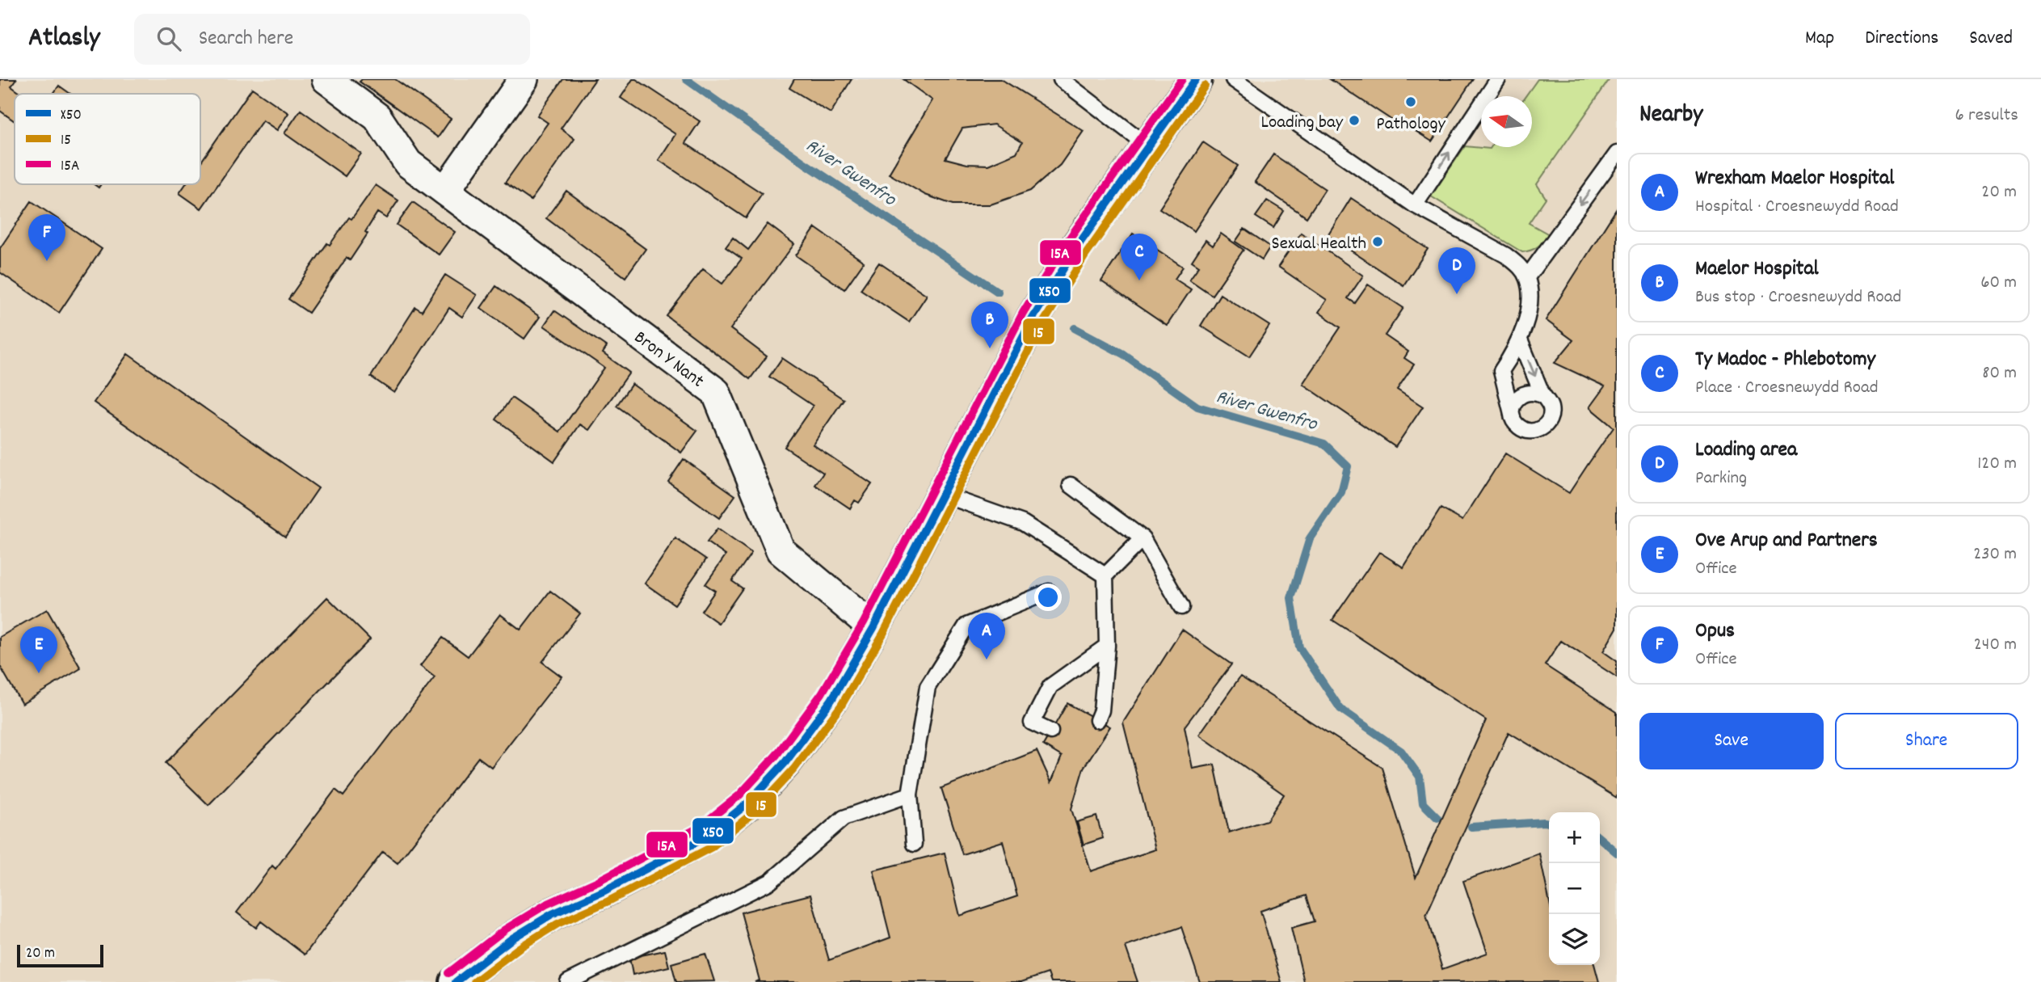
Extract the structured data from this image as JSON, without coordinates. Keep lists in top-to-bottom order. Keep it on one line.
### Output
{"streets":{"street":["Bron Y Nant"]},"water":["River Gwenfro"],"places":["Pathology","Loading bay","Sexual Health"],"lines":["transit line X50","transit line 15A","transit line 15"],"legend":["X50","15","15A"],"scale_bar":"20 m","north":"left","page":{"header":"Atlasly","search":"Search here","nav":["Map","Directions","Saved"],"heading":["Nearby","6 results"],"list":[{"mark":"A","name":"Wrexham Maelor Hospital","note":"Hospital · Croesnewydd Road","value":"20 m"},{"mark":"B","name":"Maelor Hospital","note":"Bus stop · Croesnewydd Road","value":"60 m"},{"mark":"C","name":"Ty Madoc - Phlebotomy","note":"Place · Croesnewydd Road","value":"80 m"},{"mark":"D","name":"Loading area","note":"Parking","value":"120 m"},{"mark":"E","name":"Ove Arup and Partners","note":"Office","value":"230 m"},{"mark":"F","name":"Opus","note":"Office","value":"240 m"}],"pins":["F","C","D","B","A","E"],"buttons":["Save","Share"],"map_buttons":["+","−"],"scale":"20 m"}}
